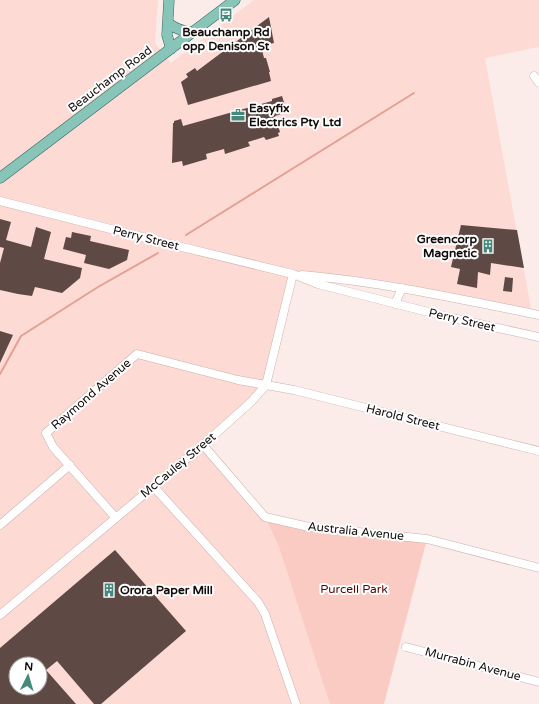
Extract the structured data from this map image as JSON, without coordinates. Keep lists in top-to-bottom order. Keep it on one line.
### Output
{"streets":{"main road":["Beauchamp Road"],"street":["Perry Street","Raymond Avenue","Harold Street","McCauley Street","Australia Avenue","Murrabin Avenue"]},"crossings":[["Perry Street","McCauley Street"],["Raymond Avenue","Harold Street"],["Raymond Avenue","McCauley Street"],["Harold Street","McCauley Street"],["McCauley Street","Australia Avenue"]],"parks":["Purcell Park"],"places":{"bus stop":["Beauchamp Rd opp Denison St"],"office":["Easyfix Electrics Pty Ltd"],"building":["Greencorp Magnetic","Orora Paper Mill"]},"north":"top"}
